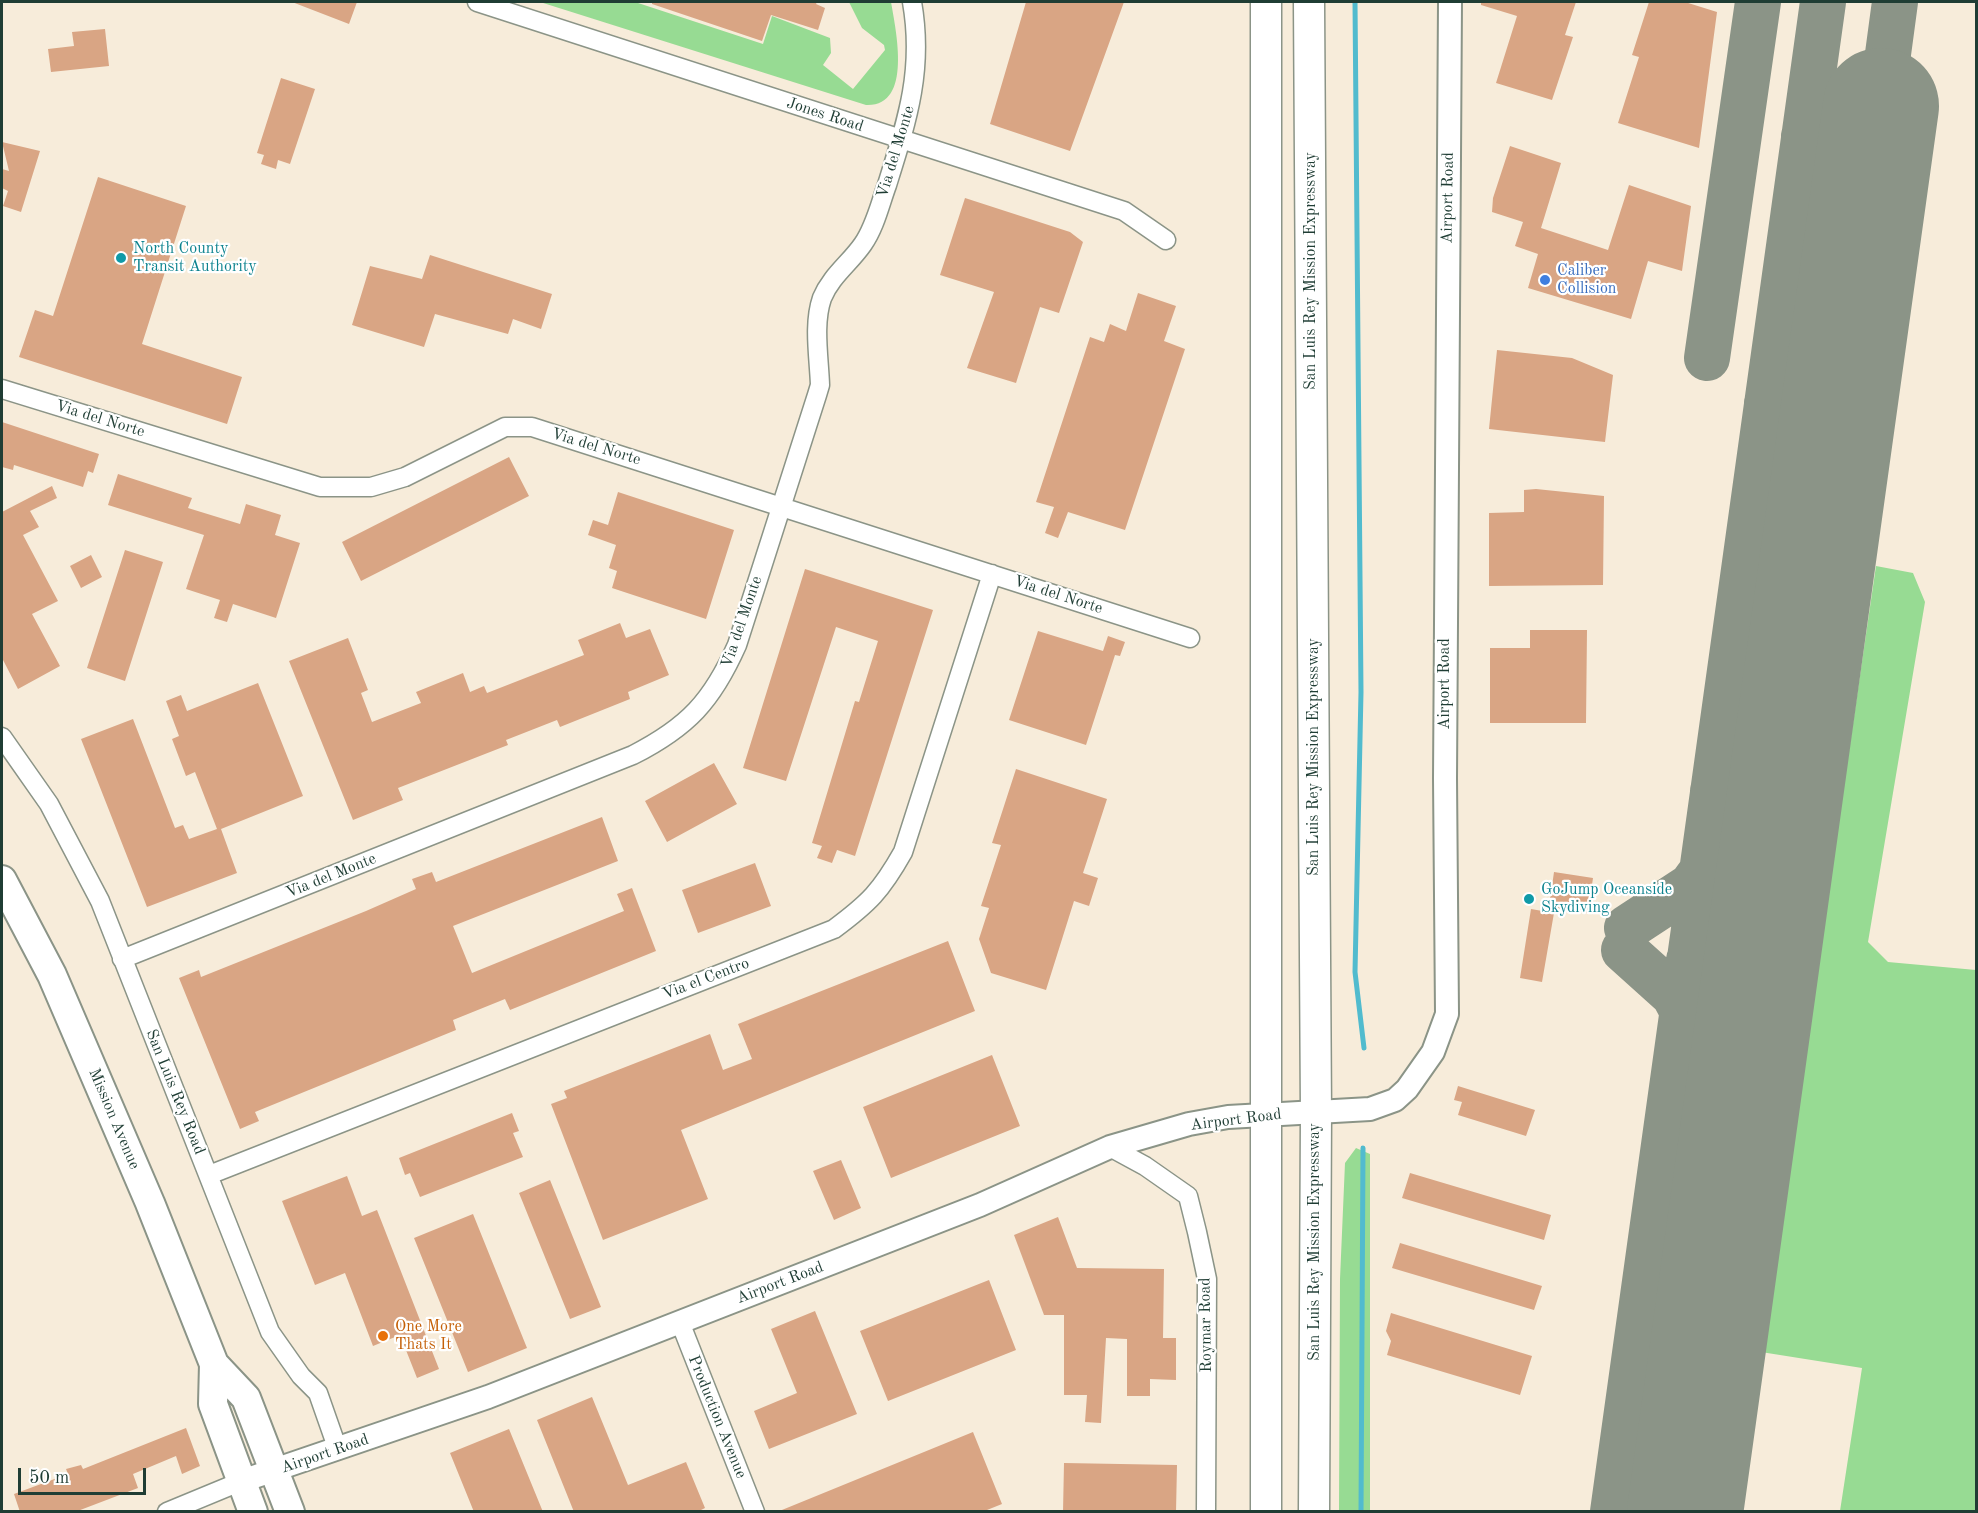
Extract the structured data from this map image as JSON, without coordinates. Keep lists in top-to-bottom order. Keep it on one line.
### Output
{"streets":{"highway":["San Luis Rey Mission Expressway"],"main road":["Mission Avenue"],"street":["Jones Road","Via del Monte","Airport Road","Via del Norte","Via el Centro","San Luis Rey Road","Roymar Road","Production Avenue"]},"crossings":[["Jones Road","Via del Monte"],["Via del Monte","Via del Norte"],["Via del Monte","San Luis Rey Road"],["Airport Road","San Luis Rey Mission Expressway"],["Airport Road","San Luis Rey Road"],["Airport Road","Mission Avenue"],["Airport Road","Roymar Road"],["Airport Road","Production Avenue"],["Via del Norte","Via el Centro"],["Via el Centro","San Luis Rey Road"]],"places":["North County Transit Authority","Caliber Collision","GoJump Oceanside Skydiving","One More Thats It"],"scale_bar":"50 m"}
